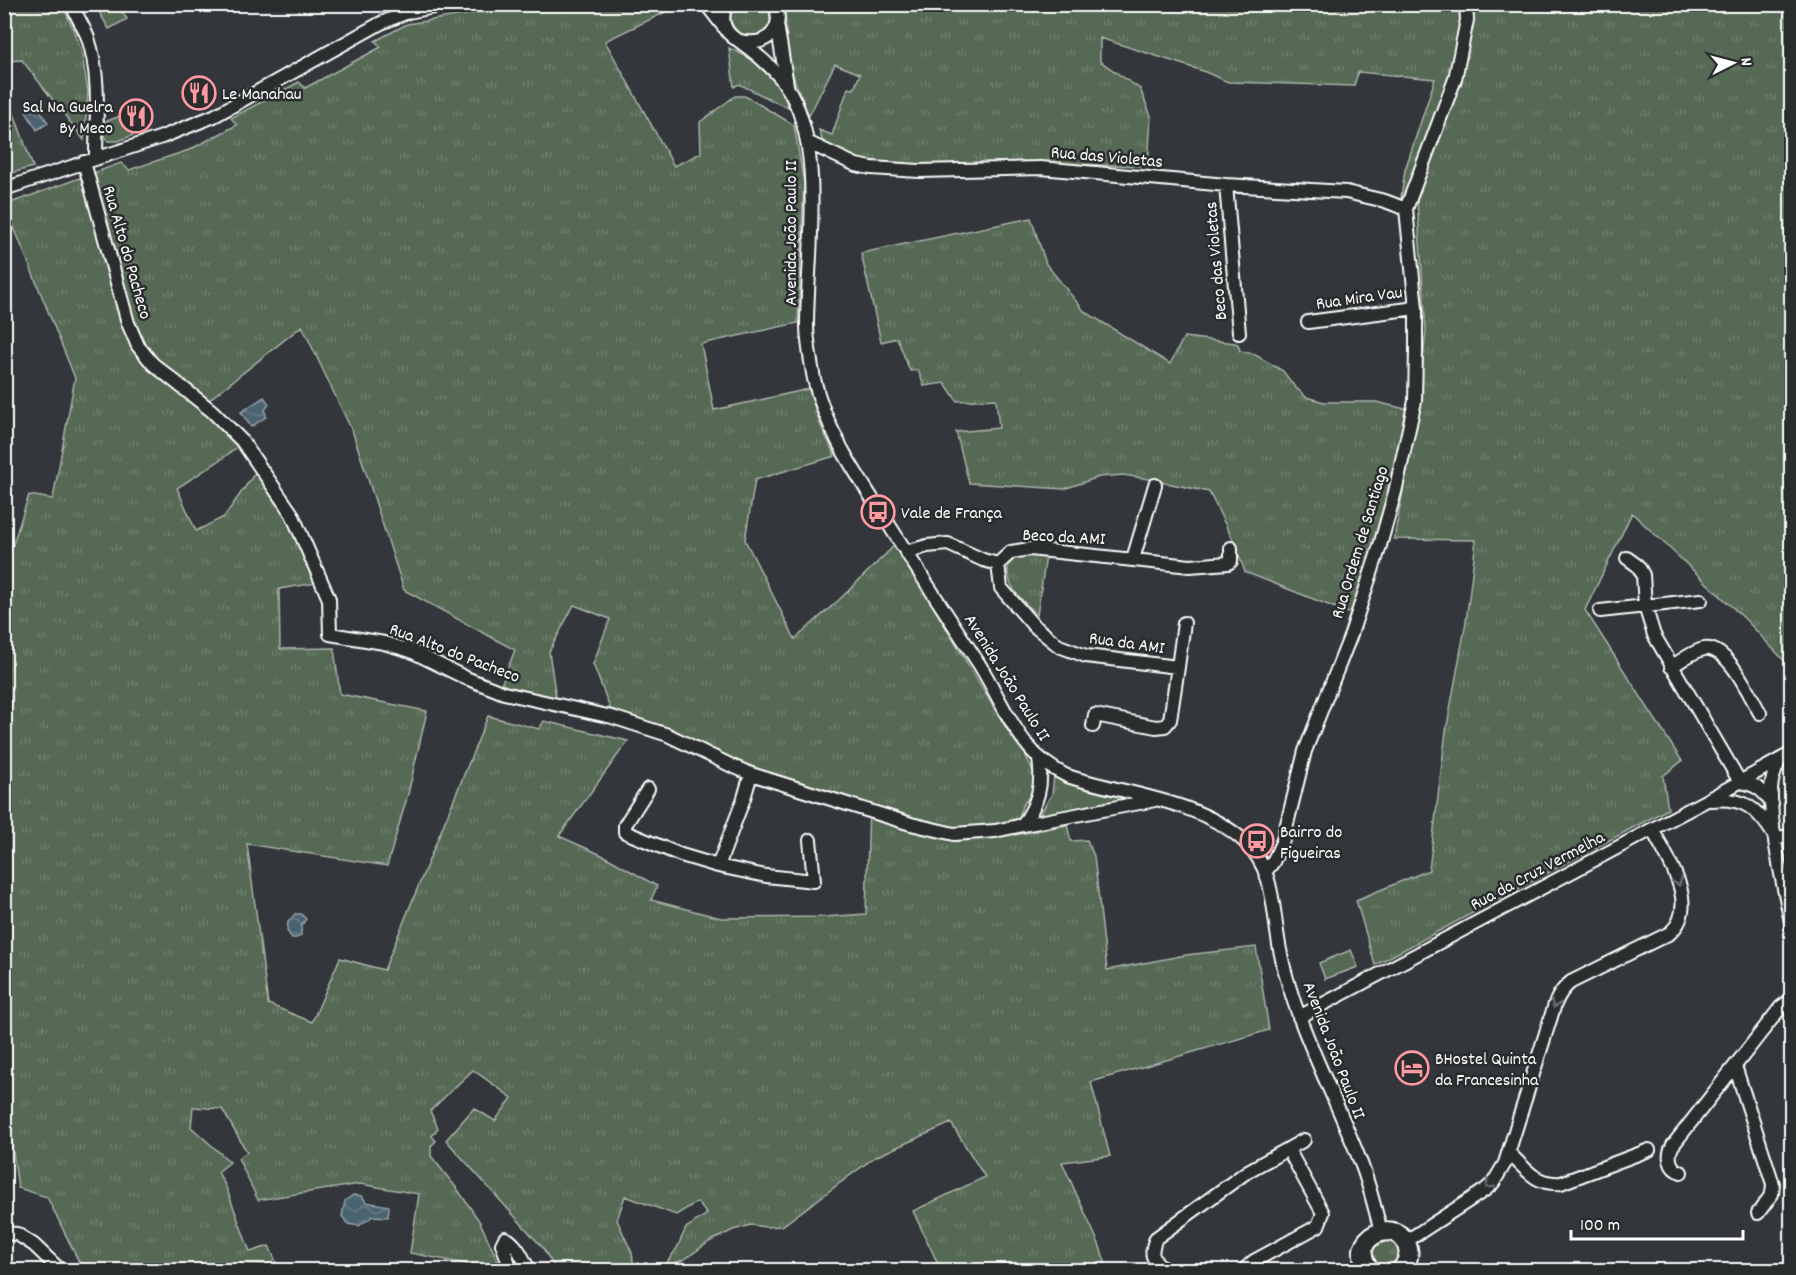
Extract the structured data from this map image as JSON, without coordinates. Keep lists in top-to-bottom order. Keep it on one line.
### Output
{"streets":{"street":["Rua das Violetas","Avenida João Paulo II","Rua Alto do Pacheco","Beco das Violetas","Rua Mira Vau","Beco da AMI","Rua Ordem de Santiago","Rua da AMI","Rua da Cruz Vermelha"]},"crossings":[["Rua das Violetas","Avenida João Paulo II"],["Rua das Violetas","Beco das Violetas"],["Rua das Violetas","Rua Ordem de Santiago"],["Avenida João Paulo II","Rua Alto do Pacheco"],["Avenida João Paulo II","Rua Ordem de Santiago"],["Avenida João Paulo II","Rua da Cruz Vermelha"],["Rua Mira Vau","Rua Ordem de Santiago"],["Beco da AMI","Rua da AMI"]],"places":{"restaurant":["Le Manahau","Sal Na Guelra By Meco"],"bus stop":["Vale de França","Bairro do Figueiras"],"hotel":["BHostel Quinta da Francesinha"]},"scale_bar":"100 m","north":"right"}
